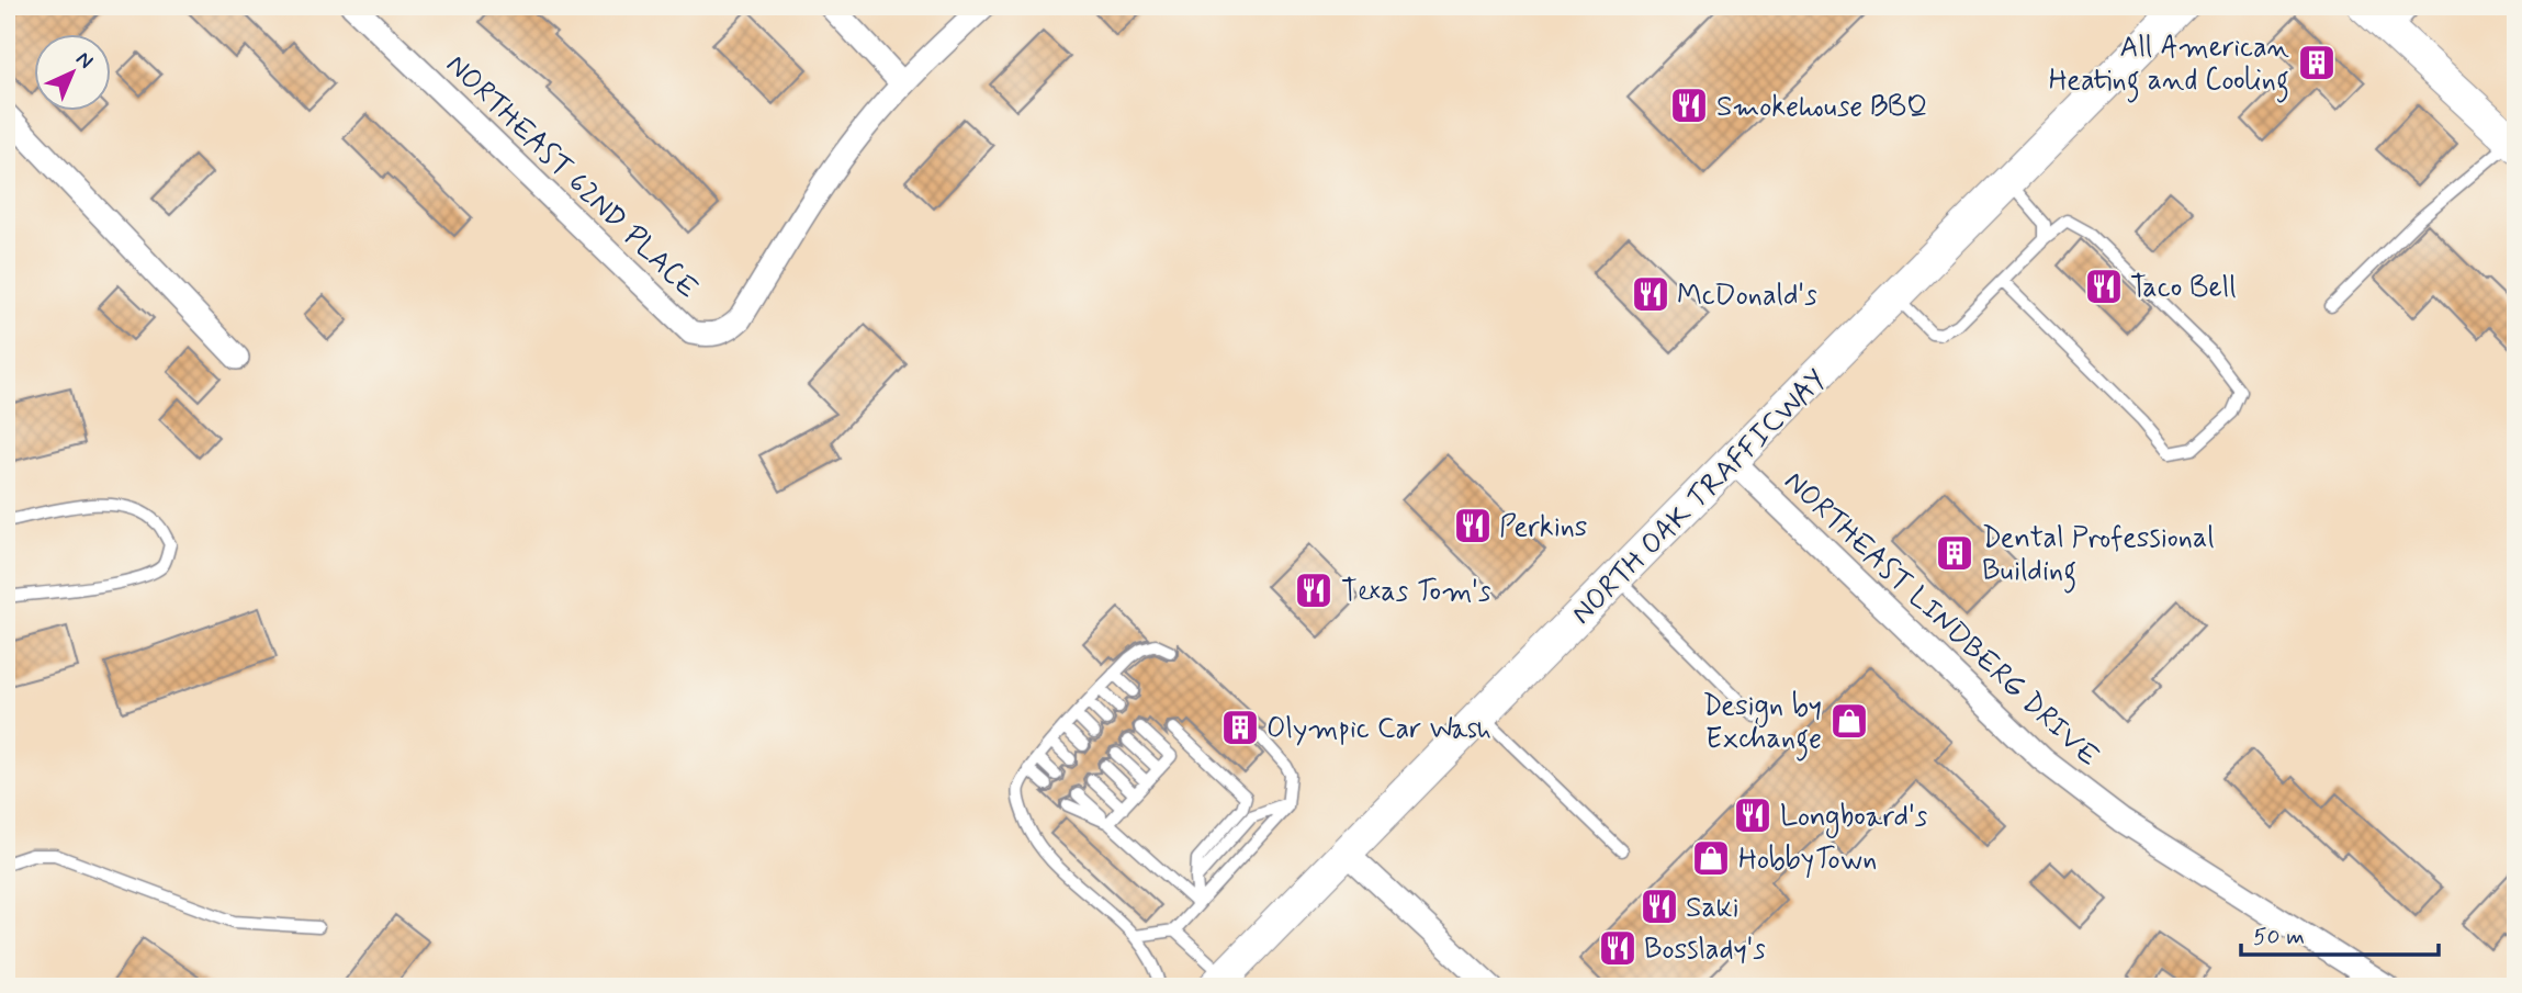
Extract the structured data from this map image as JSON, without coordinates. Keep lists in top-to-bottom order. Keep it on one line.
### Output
{"streets":{"main road":["NORTH OAK TRAFFICWAY"],"street":["NORTHEAST 62ND PLACE","NORTHEAST LINDBERG DRIVE"]},"crossings":[["NORTH OAK TRAFFICWAY","NORTHEAST LINDBERG DRIVE"]],"places":{"building":["All American Heating and Cooling","Dental Professional Building","Olympic Car Wash"],"restaurant":["Smokehouse BBQ","Taco Bell","McDonald's","Perkins","Texas Tom's","Longboard's","Saki","Bosslady's"],"shop":["Design by Exchange","HobbyTown"]},"scale_bar":"50 m","north":"top right"}
